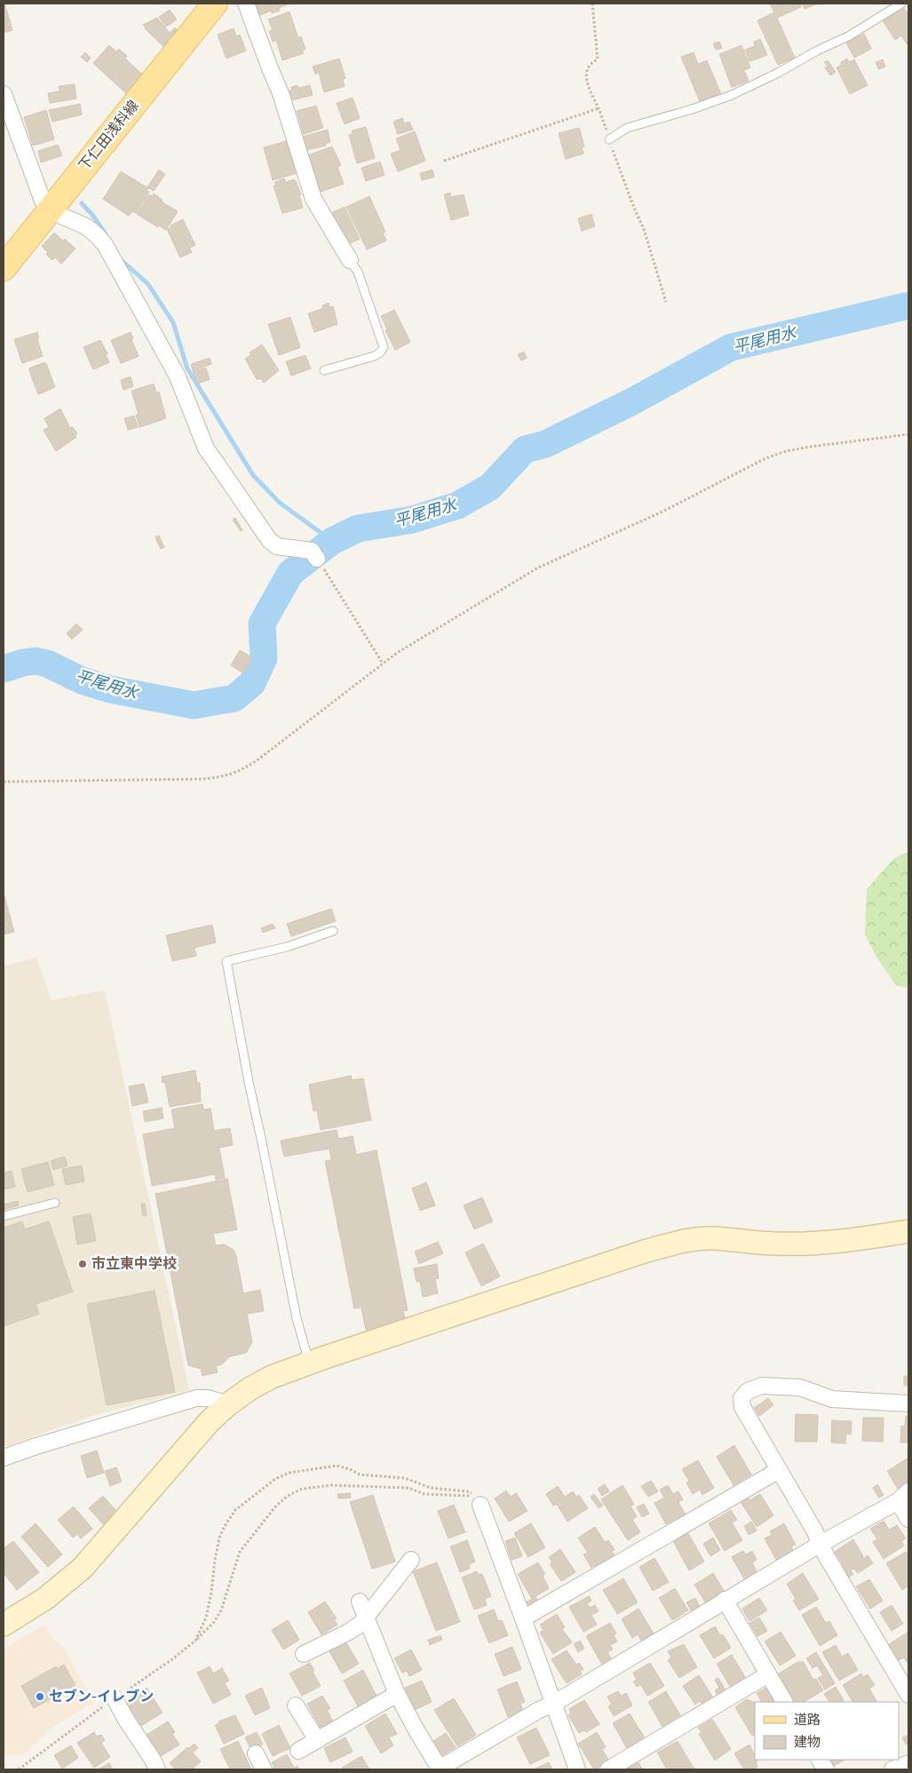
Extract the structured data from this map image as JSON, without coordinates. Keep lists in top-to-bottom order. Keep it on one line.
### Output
{"streets":{"main road":["下仁田浅科線"]},"water":["平尾用水"],"places":["市立東中学校","セブン-イレブン"],"legend":["道路","建物"]}
